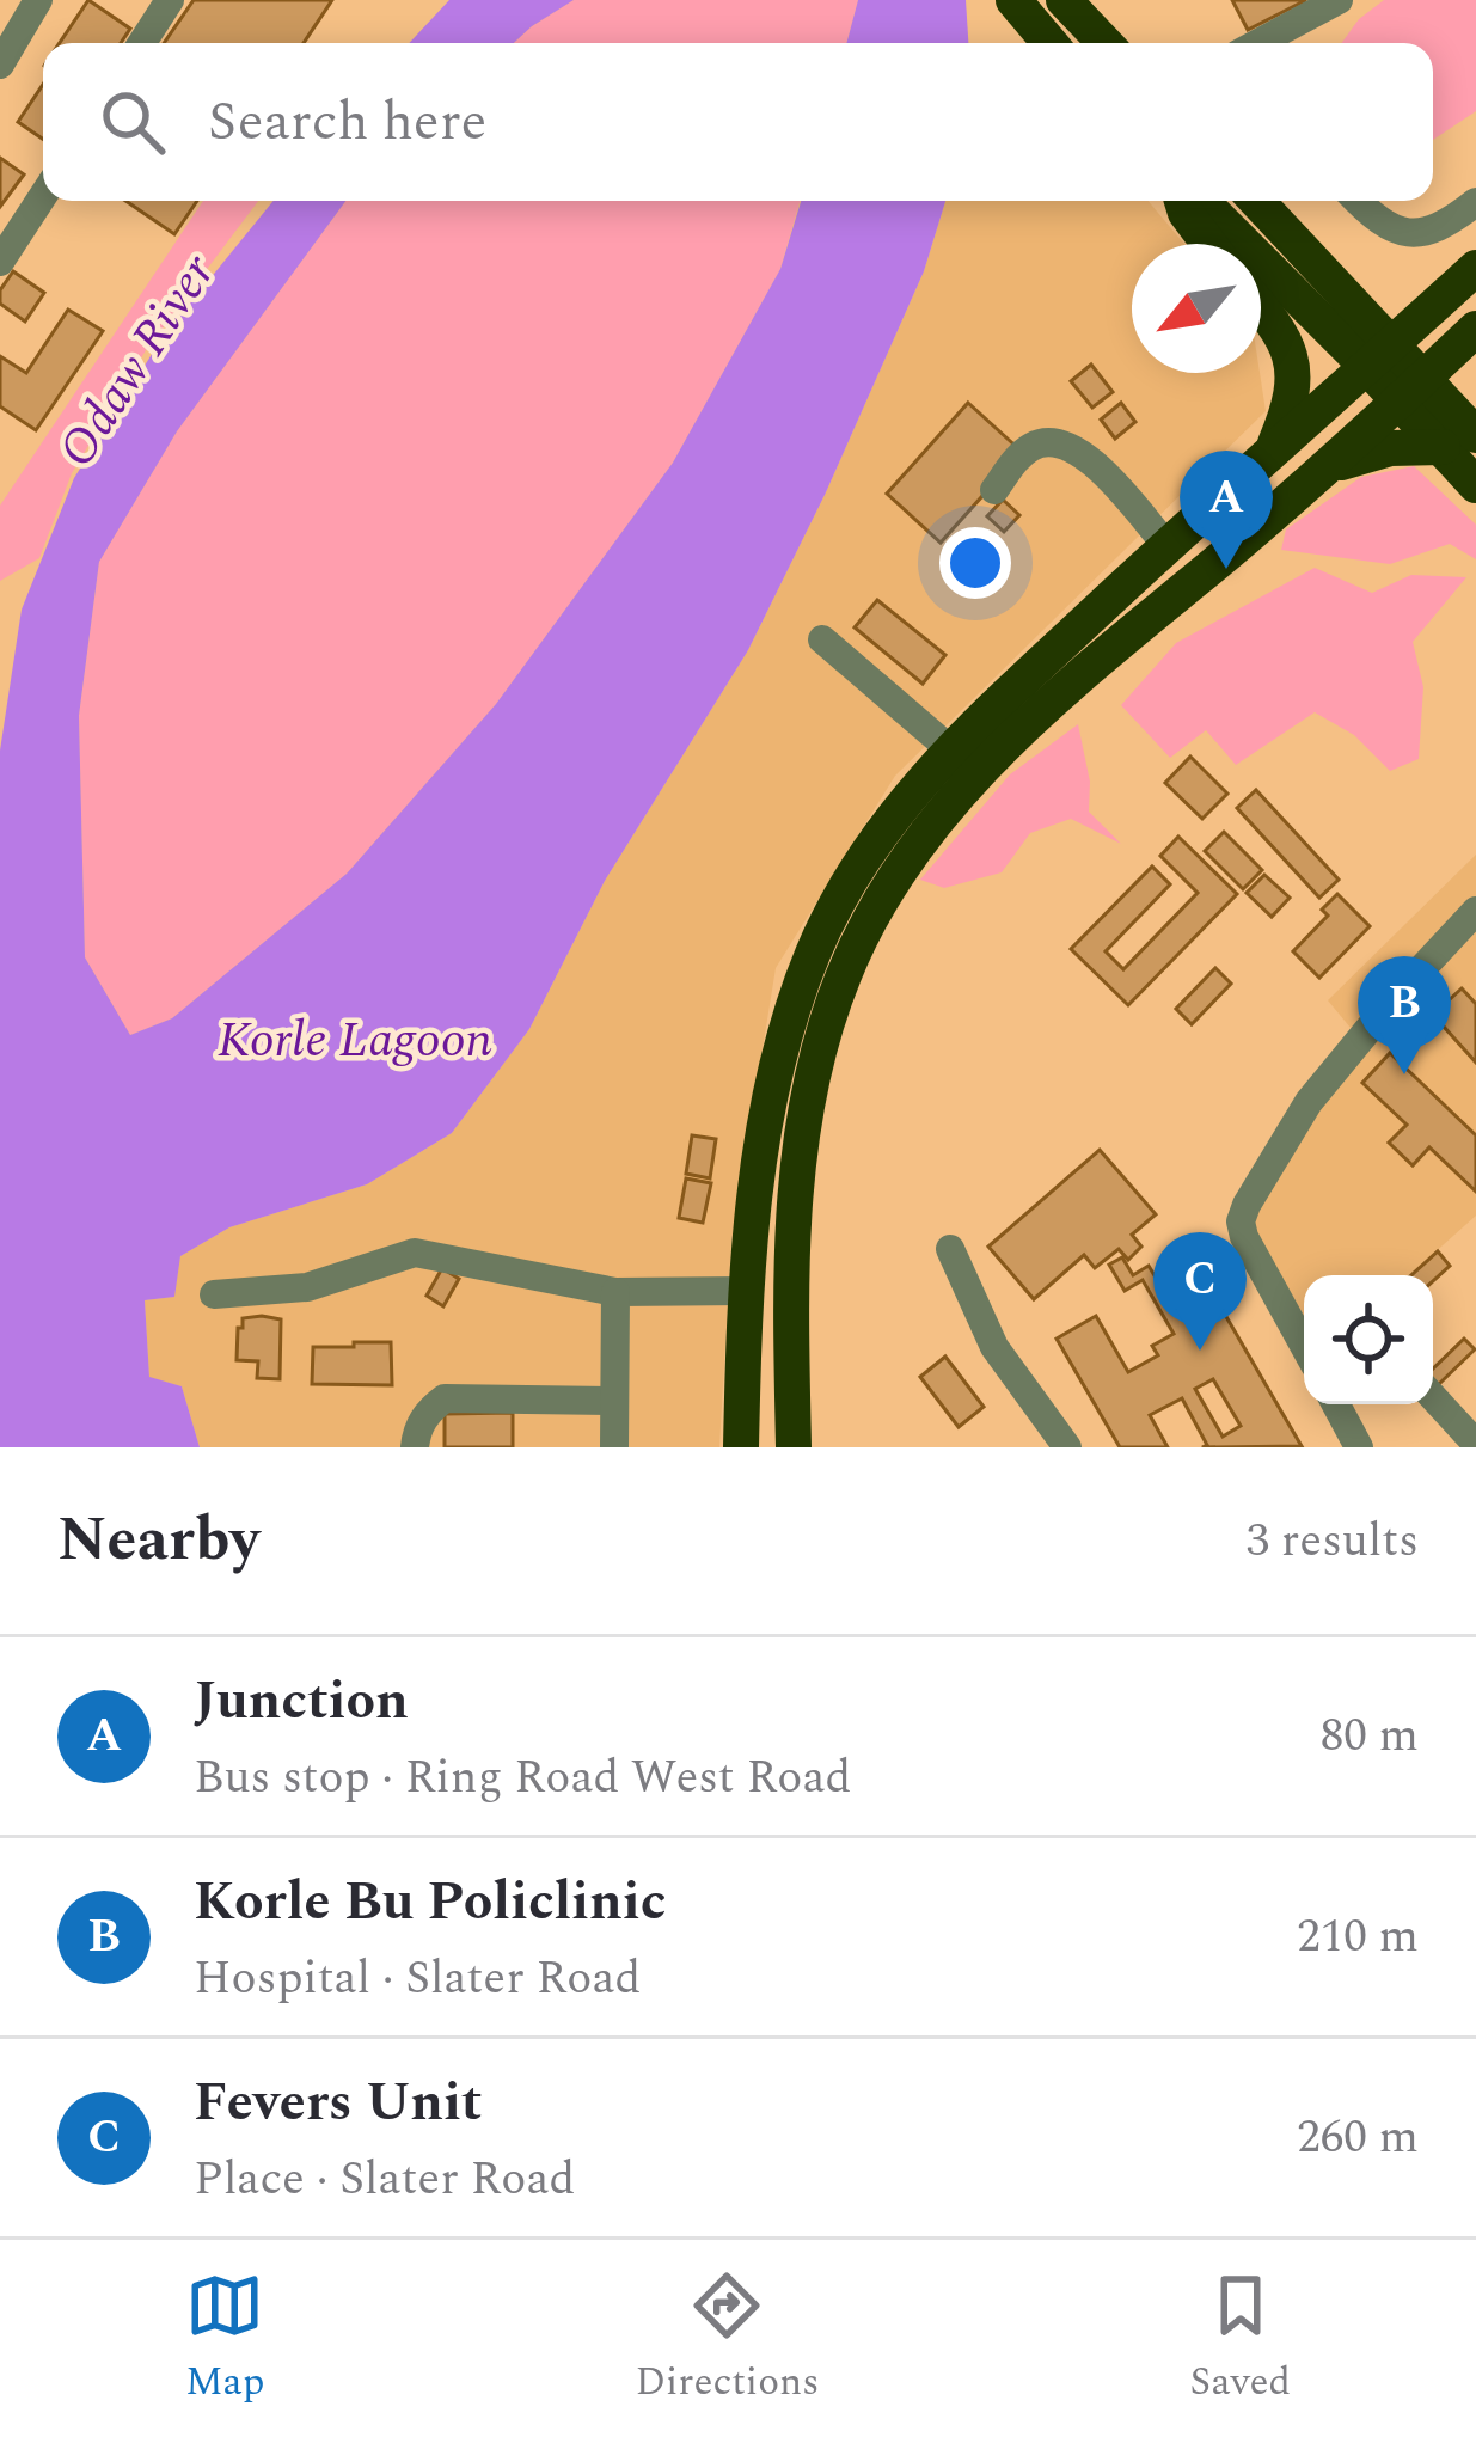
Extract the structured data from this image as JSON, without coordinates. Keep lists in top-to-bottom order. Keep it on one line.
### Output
{"water":["Odaw River","Korle Lagoon"],"north":"bottom left","page":{"search":"Search here","pins":["A","B","C"],"heading":["Nearby","3 results"],"list":[{"mark":"A","name":"Junction","note":"Bus stop · Ring Road West Road","value":"80 m"},{"mark":"B","name":"Korle Bu Policlinic","note":"Hospital · Slater Road","value":"210 m"},{"mark":"C","name":"Fevers Unit","note":"Place · Slater Road","value":"260 m"}],"nav":["Map","Directions","Saved"]}}
